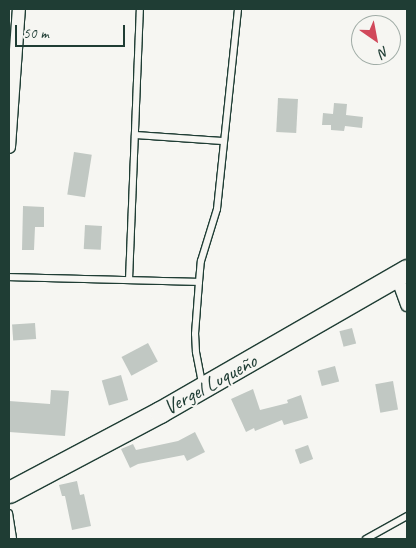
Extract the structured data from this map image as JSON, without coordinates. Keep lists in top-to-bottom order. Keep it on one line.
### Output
{"streets":{"main road":["Vergel Luqueño"]},"scale_bar":"50 m","north":"bottom right"}
